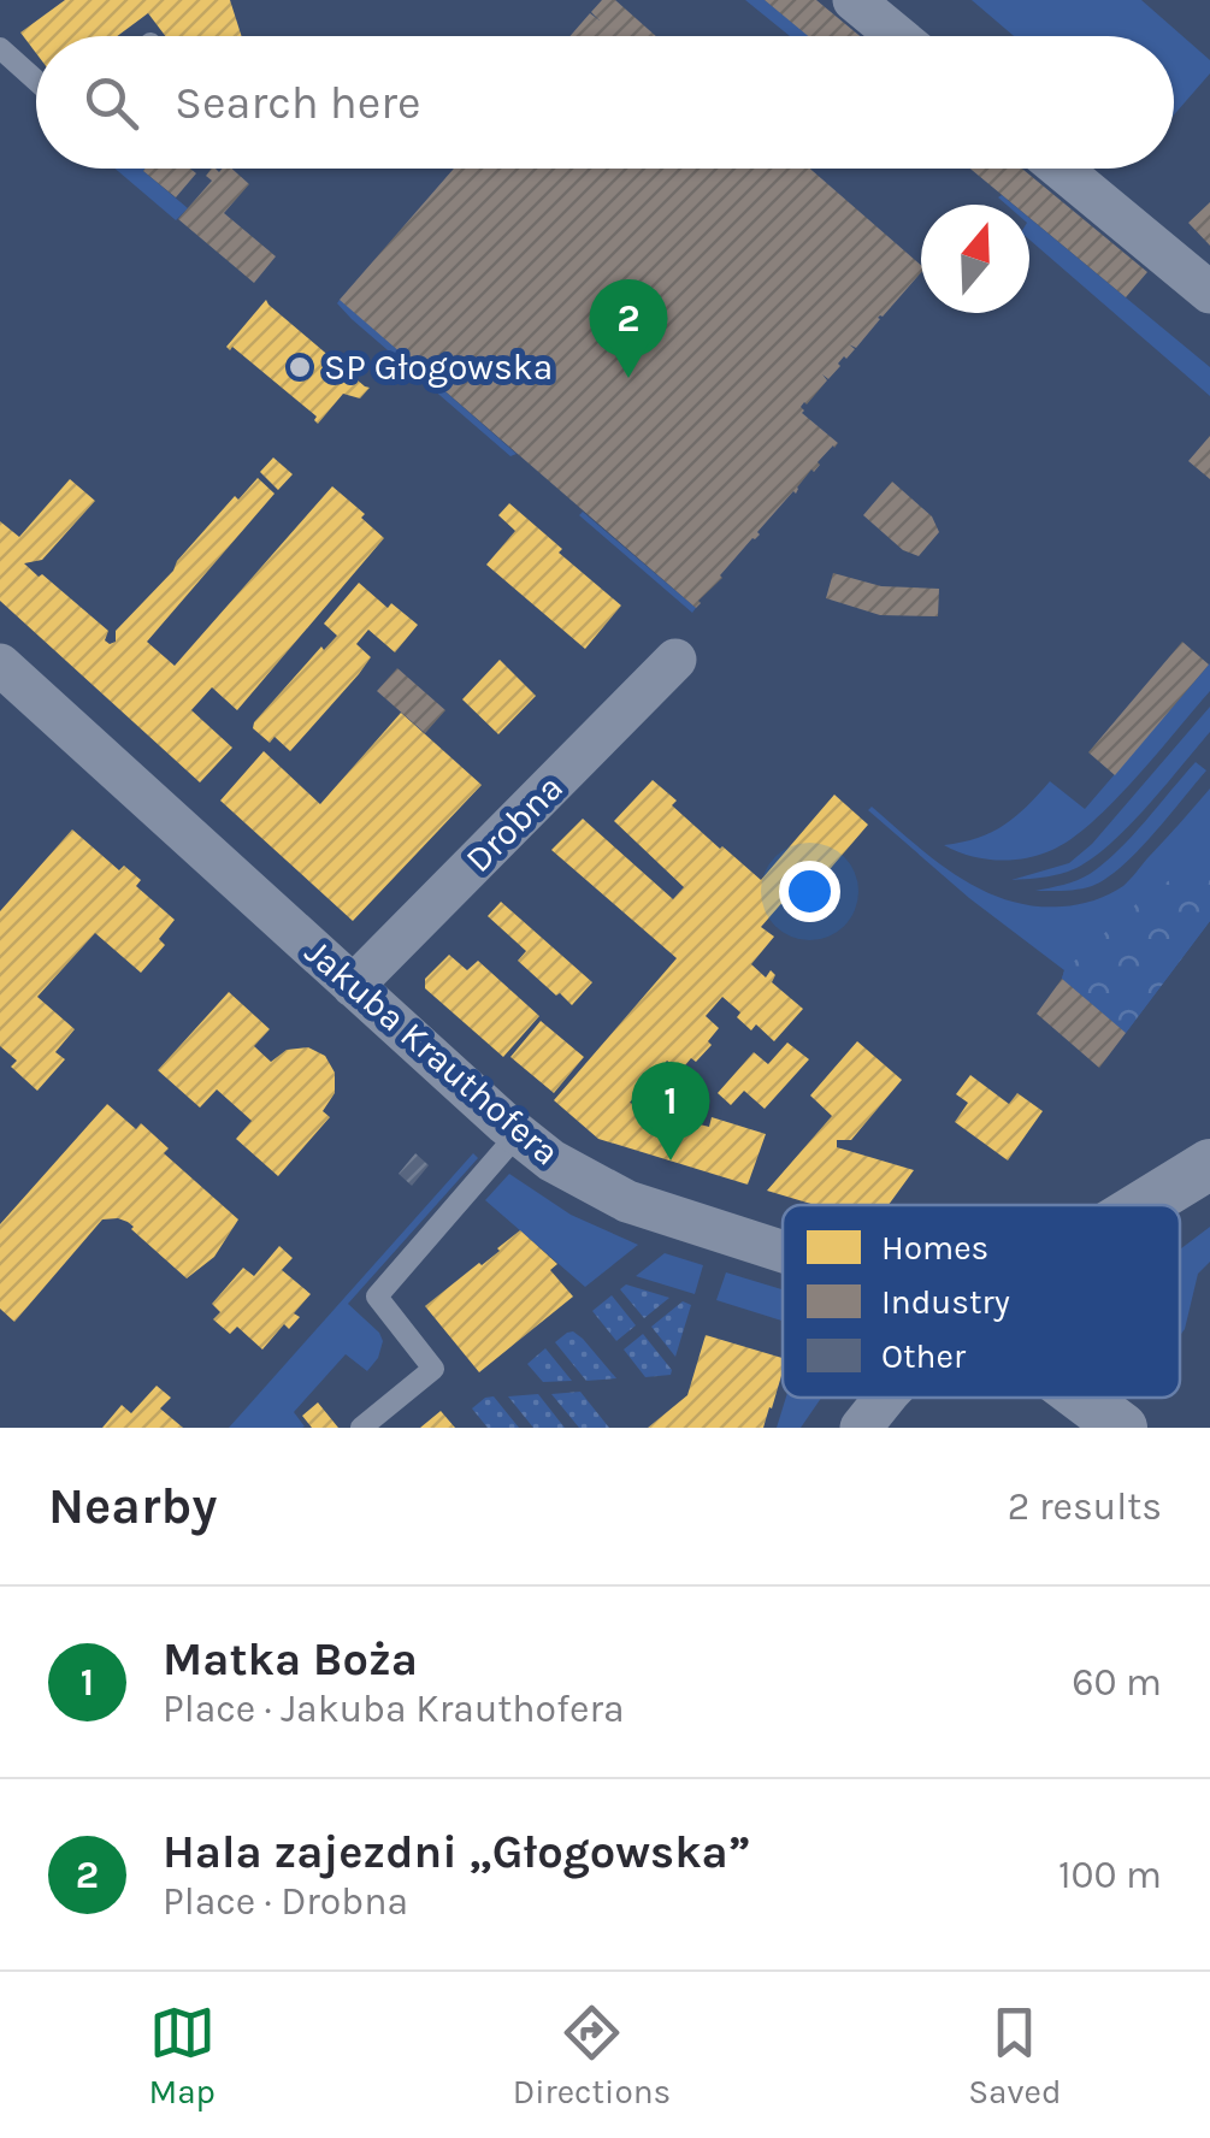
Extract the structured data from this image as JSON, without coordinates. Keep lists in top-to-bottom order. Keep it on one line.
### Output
{"streets":{"street":["Drobna","Jakuba Krauthofera"]},"crossings":[["Drobna","Jakuba Krauthofera"]],"places":["SP Głogowska"],"legend":["Homes","Industry","Other"],"north":"top","page":{"search":"Search here","pins":["2","1"],"heading":["Nearby","2 results"],"list":[{"mark":"1","name":"Matka Boża","note":"Place · Jakuba Krauthofera","value":"60 m"},{"mark":"2","name":"Hala zajezdni „Głogowska”","note":"Place · Drobna","value":"100 m"}],"nav":["Map","Directions","Saved"]}}
